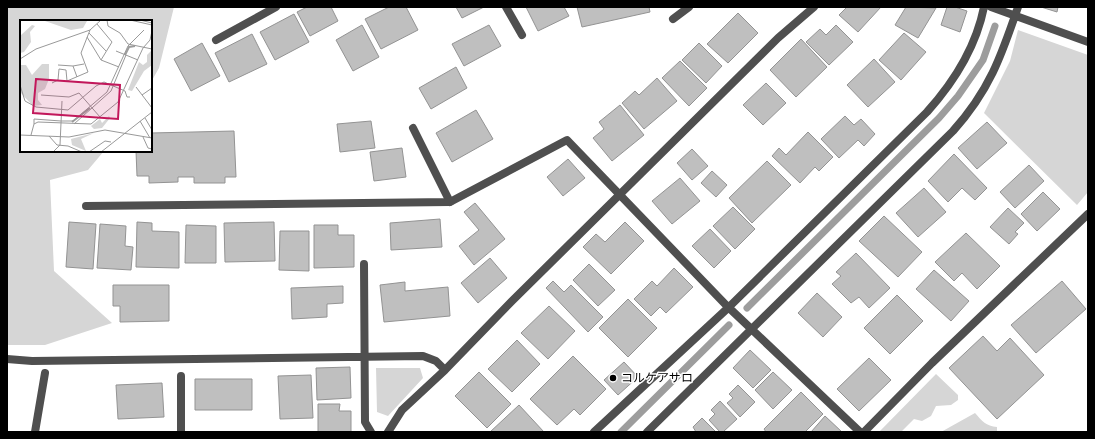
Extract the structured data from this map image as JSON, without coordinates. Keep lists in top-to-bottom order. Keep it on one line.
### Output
{"places":["コルケアサロ"]}
